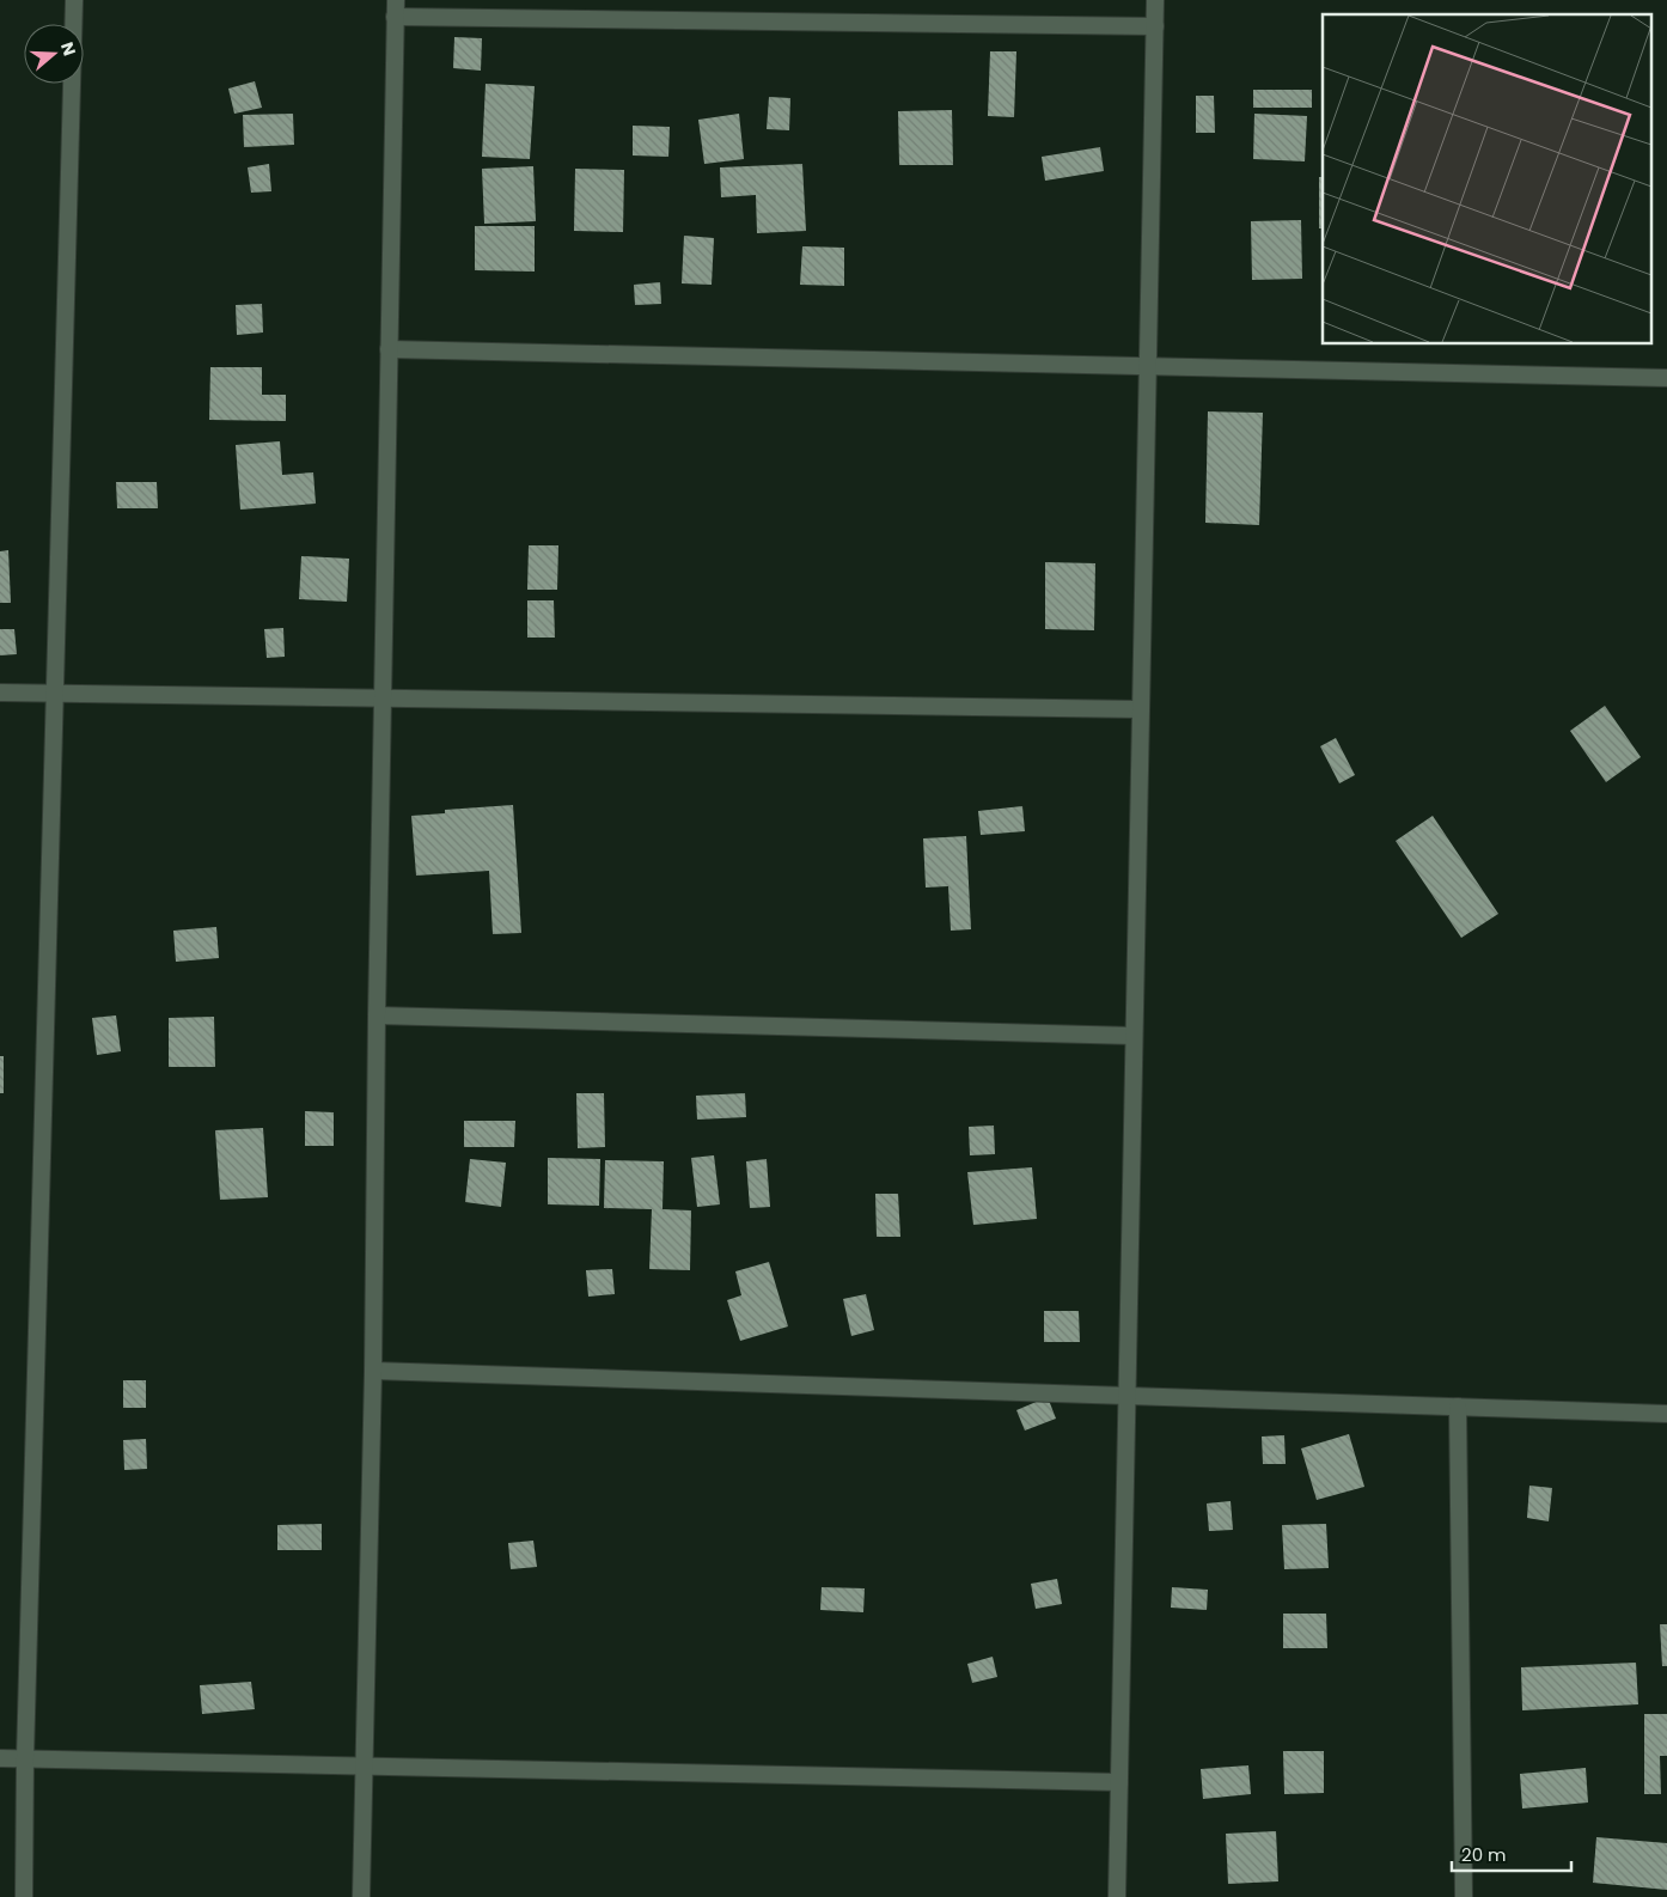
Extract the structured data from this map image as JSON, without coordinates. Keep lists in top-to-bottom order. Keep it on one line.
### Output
{"scale_bar":"20 m","north":"right"}
